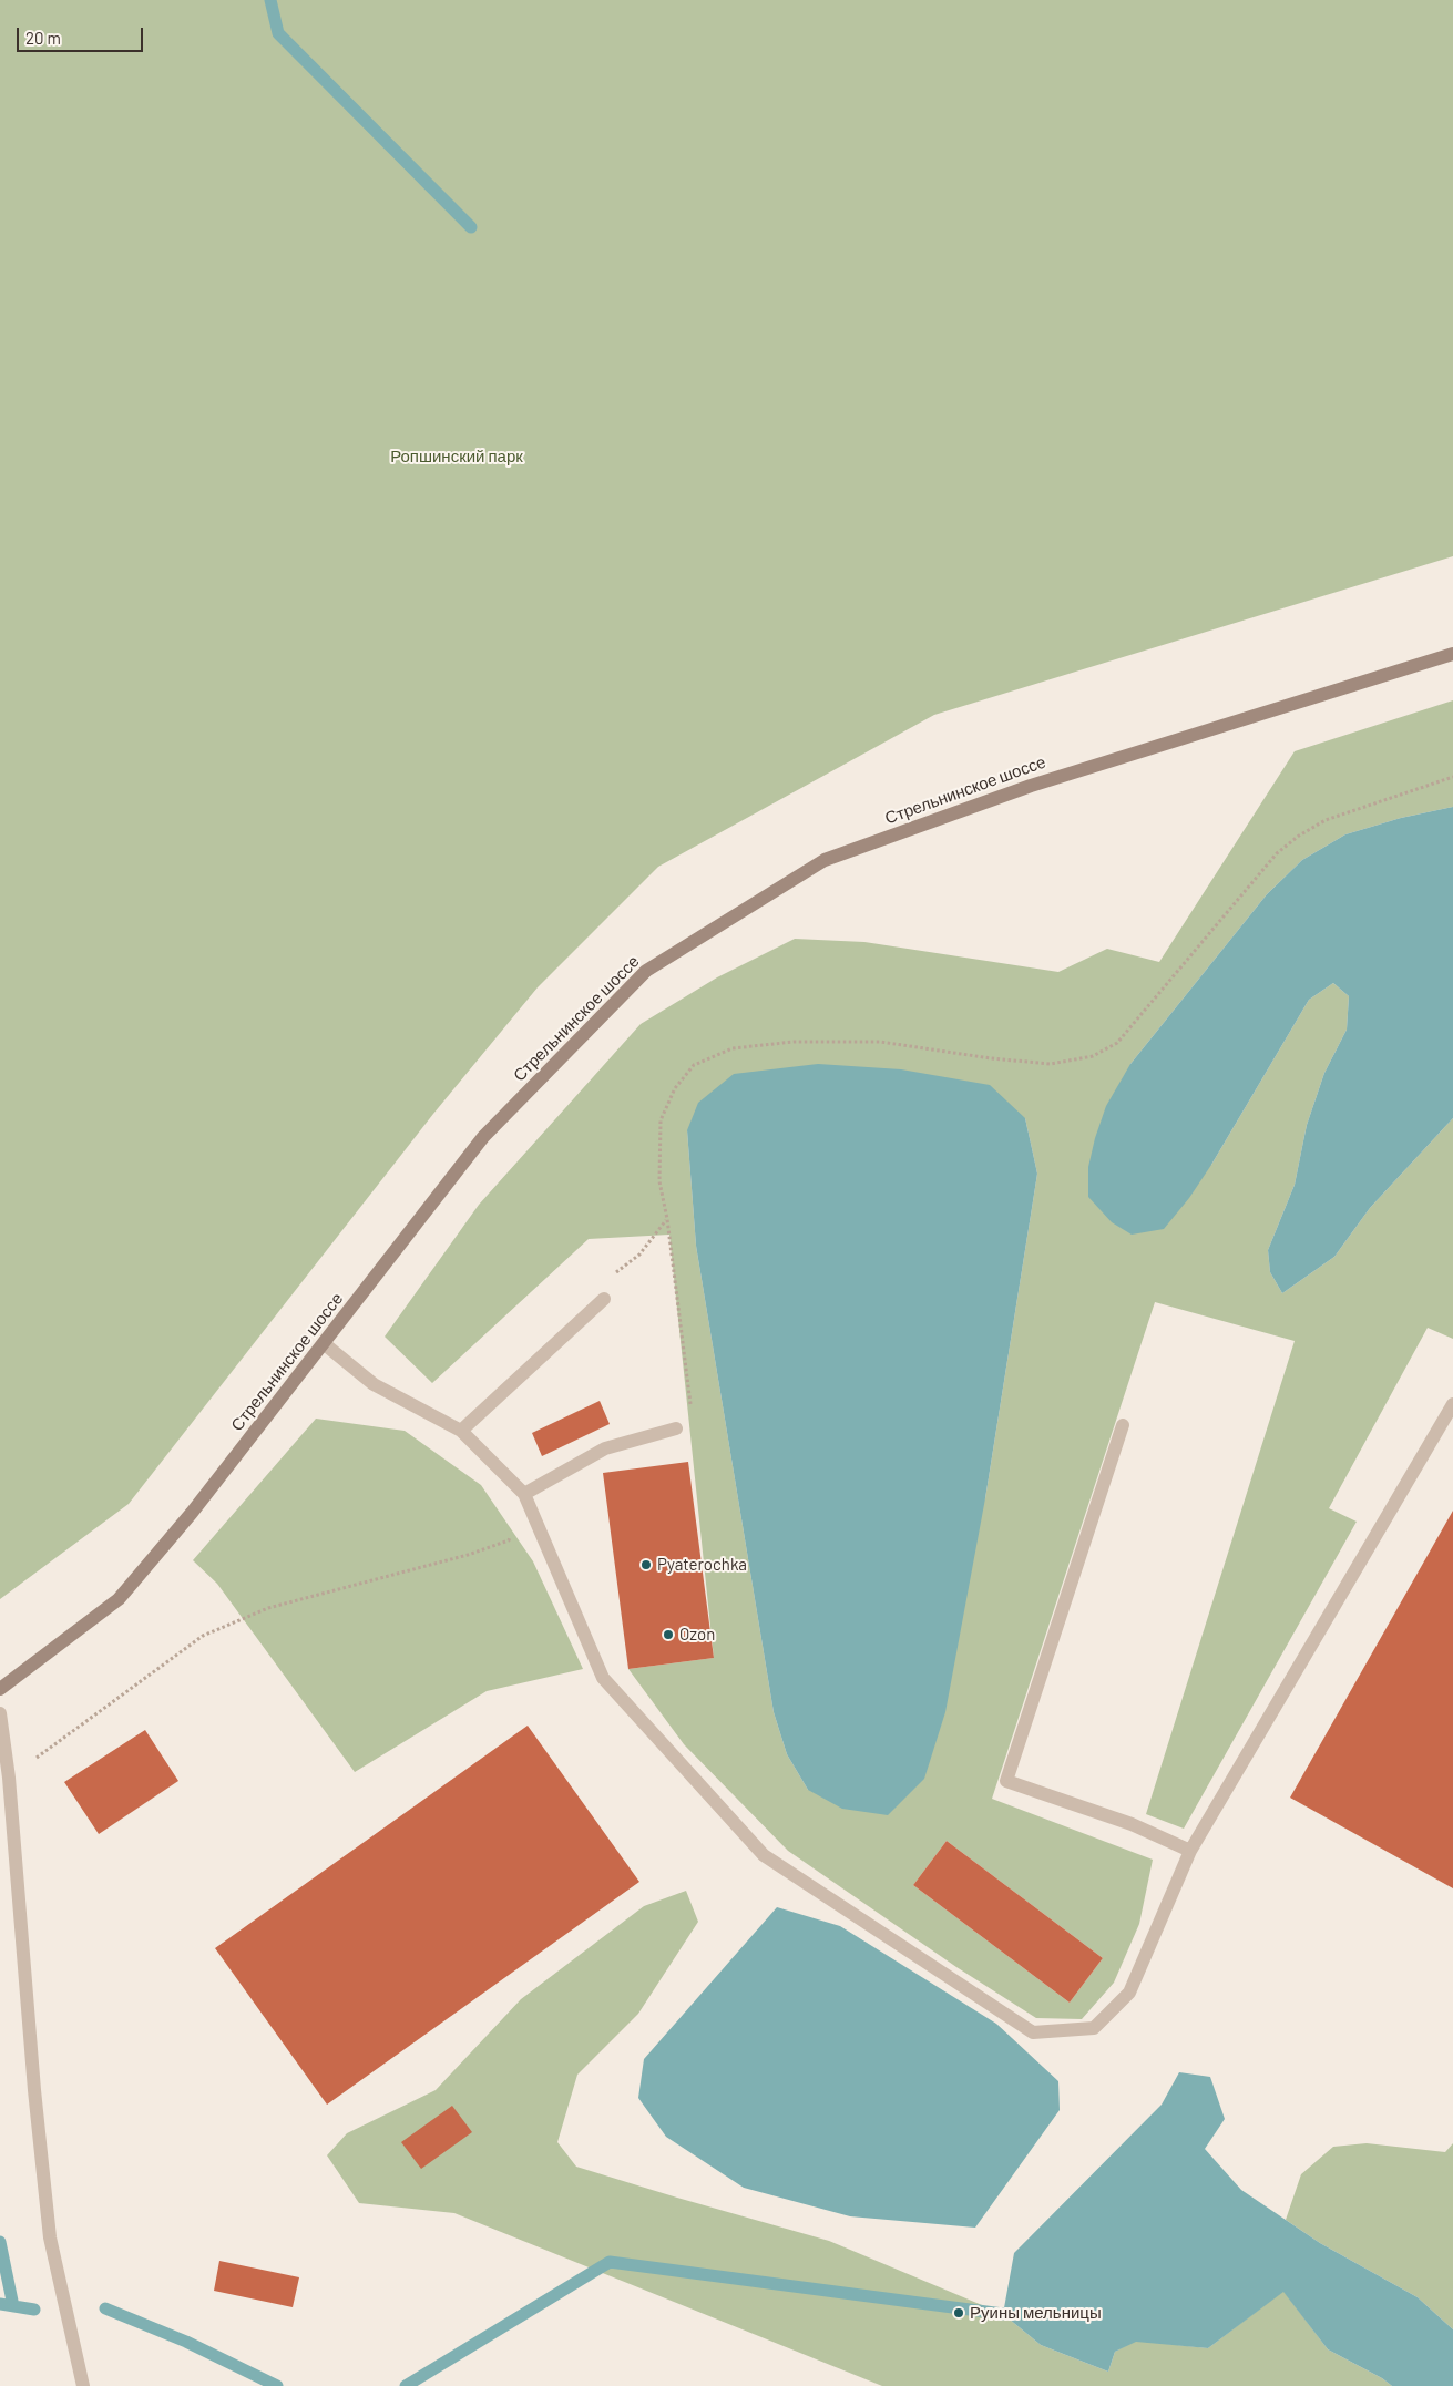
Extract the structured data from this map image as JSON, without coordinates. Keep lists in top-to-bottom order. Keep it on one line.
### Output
{"streets":{"main road":["Стрельнинское шоссе"]},"parks":["Ропшинский парк"],"places":["Pyaterochka","Ozon","Руины мельницы"],"scale_bar":"20 m"}
